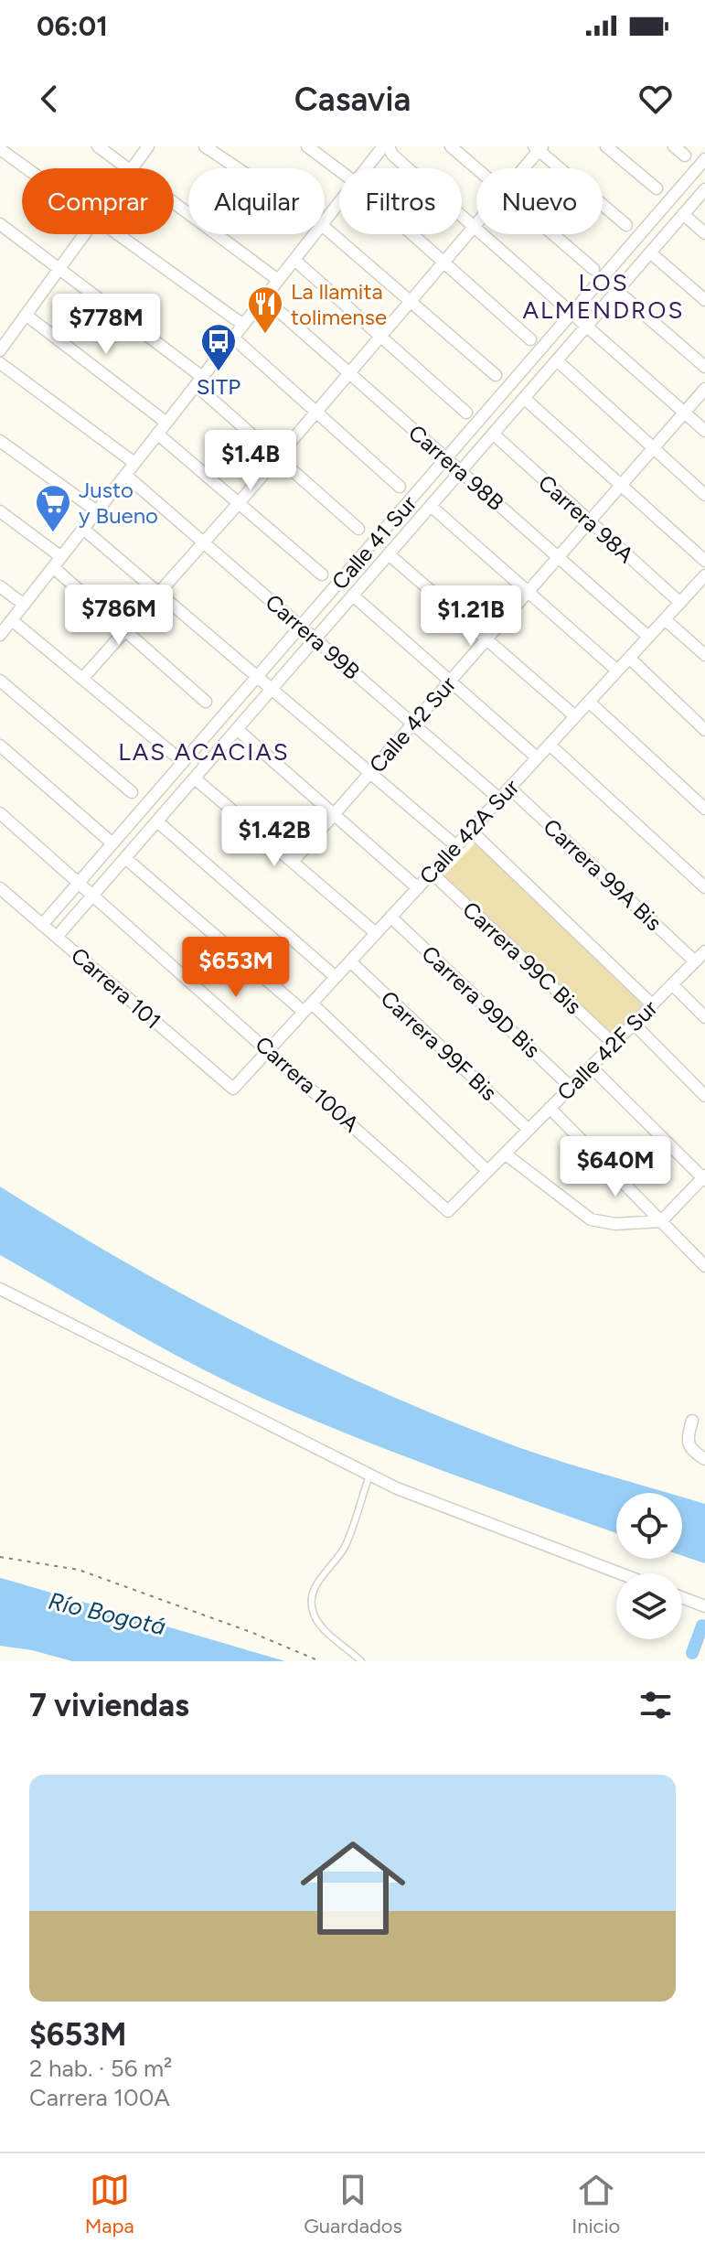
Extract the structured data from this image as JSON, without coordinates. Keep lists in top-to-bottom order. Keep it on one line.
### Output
{"streets":{"street":["Carrera 98B","Carrera 98A","Calle 41 Sur","Carrera 99B","Calle 42 Sur","Calle 42A Sur","Carrera 99A Bis","Carrera 99C Bis","Carrera 101","Carrera 99D Bis","Carrera 99F Bis","Calle 42F Sur","Carrera 100A"]},"crossings":[["Carrera 98B","Calle 41 Sur"],["Carrera 98B","Calle 42 Sur"],["Carrera 98B","Calle 42A Sur"],["Carrera 98A","Calle 41 Sur"],["Carrera 98A","Calle 42 Sur"],["Carrera 98A","Calle 42A Sur"],["Calle 41 Sur","Carrera 99B"],["Calle 41 Sur","Carrera 101"],["Calle 41 Sur","Carrera 100A"],["Carrera 99B","Calle 42 Sur"],["Carrera 99B","Calle 42A Sur"],["Calle 42A Sur","Carrera 99A Bis"],["Calle 42A Sur","Carrera 99C Bis"],["Calle 42A Sur","Carrera 101"],["Calle 42A Sur","Carrera 99D Bis"],["Calle 42A Sur","Carrera 99F Bis"],["Calle 42A Sur","Carrera 100A"],["Carrera 99A Bis","Calle 42F Sur"],["Carrera 99C Bis","Calle 42F Sur"],["Carrera 99D Bis","Calle 42F Sur"],["Carrera 99F Bis","Calle 42F Sur"],["Calle 42F Sur","Carrera 100A"]],"districts":["LOS ALMENDROS","LAS ACACIAS"],"water":["Río Bogotá"],"places":{"restaurant":["La llamita tolimense"],"bus stop":["SITP"],"supermarket":["Justo y Bueno"]},"page":{"status":"06:01","header":"Casavia","chip":["Comprar","Alquilar","Filtros","Nuevo"],"price":["$778M","$1.4B","$786M","$1.21B","$1.42B","$653M","$640M"],"heading":"7 viviendas","list":[{"name":"$653M","note":"2 hab. · 56 m² · Carrera 100A"}],"tabs":["Mapa","Guardados","Inicio"]}}
